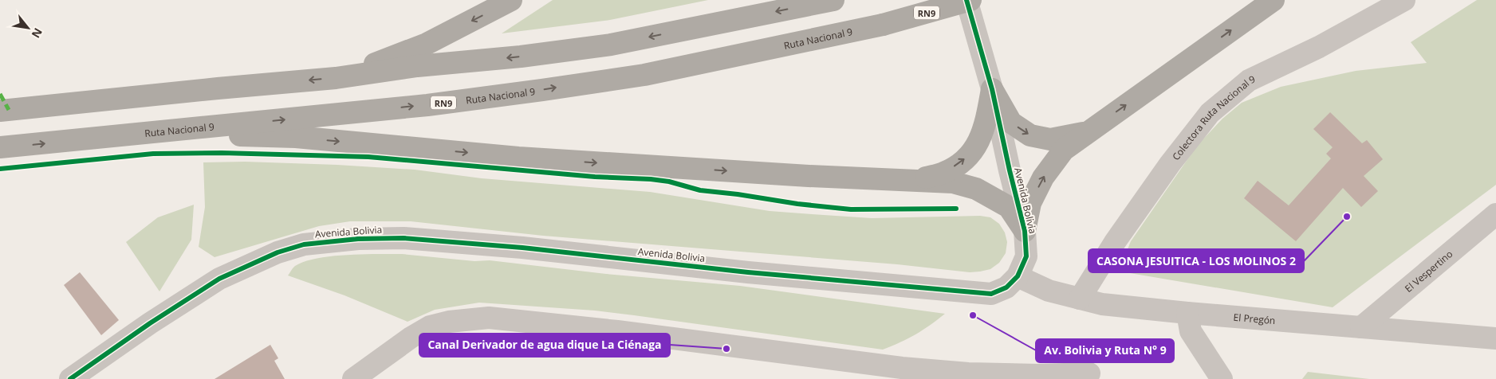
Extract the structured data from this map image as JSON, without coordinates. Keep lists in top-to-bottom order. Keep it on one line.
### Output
{"streets":{"highway":["RN9","Ruta Nacional 9"],"street":["Colectora Ruta Nacional 9","Avenida Bolivia","El Vespertino","El Pregón"]},"crossings":[["Colectora Ruta Nacional 9","El Pregón"],["Avenida Bolivia","El Pregón"],["El Vespertino","El Pregón"]],"places":["CASONA JESUITICA - LOS MOLINOS 2","Av. Bolivia y Ruta N° 9","Canal Derivador de agua dique La Ciénaga"],"north":"bottom right"}
